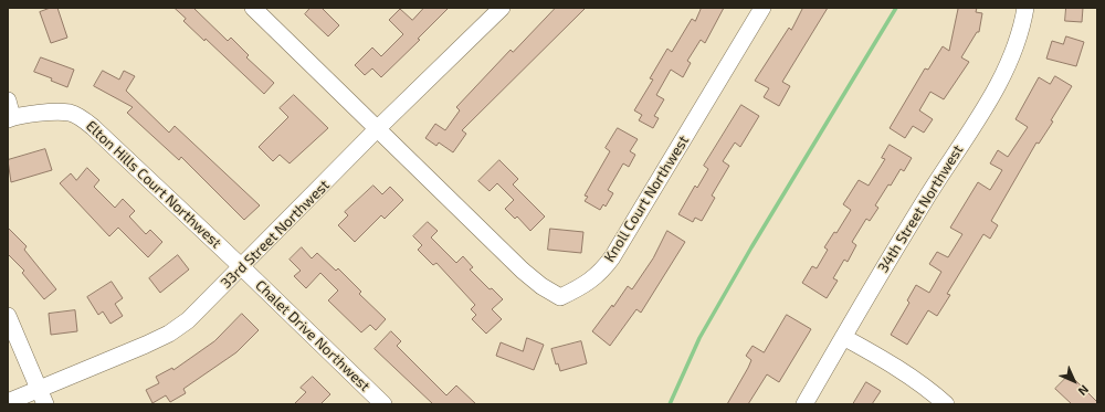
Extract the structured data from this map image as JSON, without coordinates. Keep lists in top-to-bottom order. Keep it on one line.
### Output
{"streets":{"street":["Elton Hills Court Northwest","Knoll Court Northwest","34th Street Northwest","33rd Street Northwest","Chalet Drive Northwest"]},"crossings":[["Elton Hills Court Northwest","33rd Street Northwest"],["Elton Hills Court Northwest","Chalet Drive Northwest"],["Knoll Court Northwest","33rd Street Northwest"],["33rd Street Northwest","Chalet Drive Northwest"]],"north":"bottom right"}
